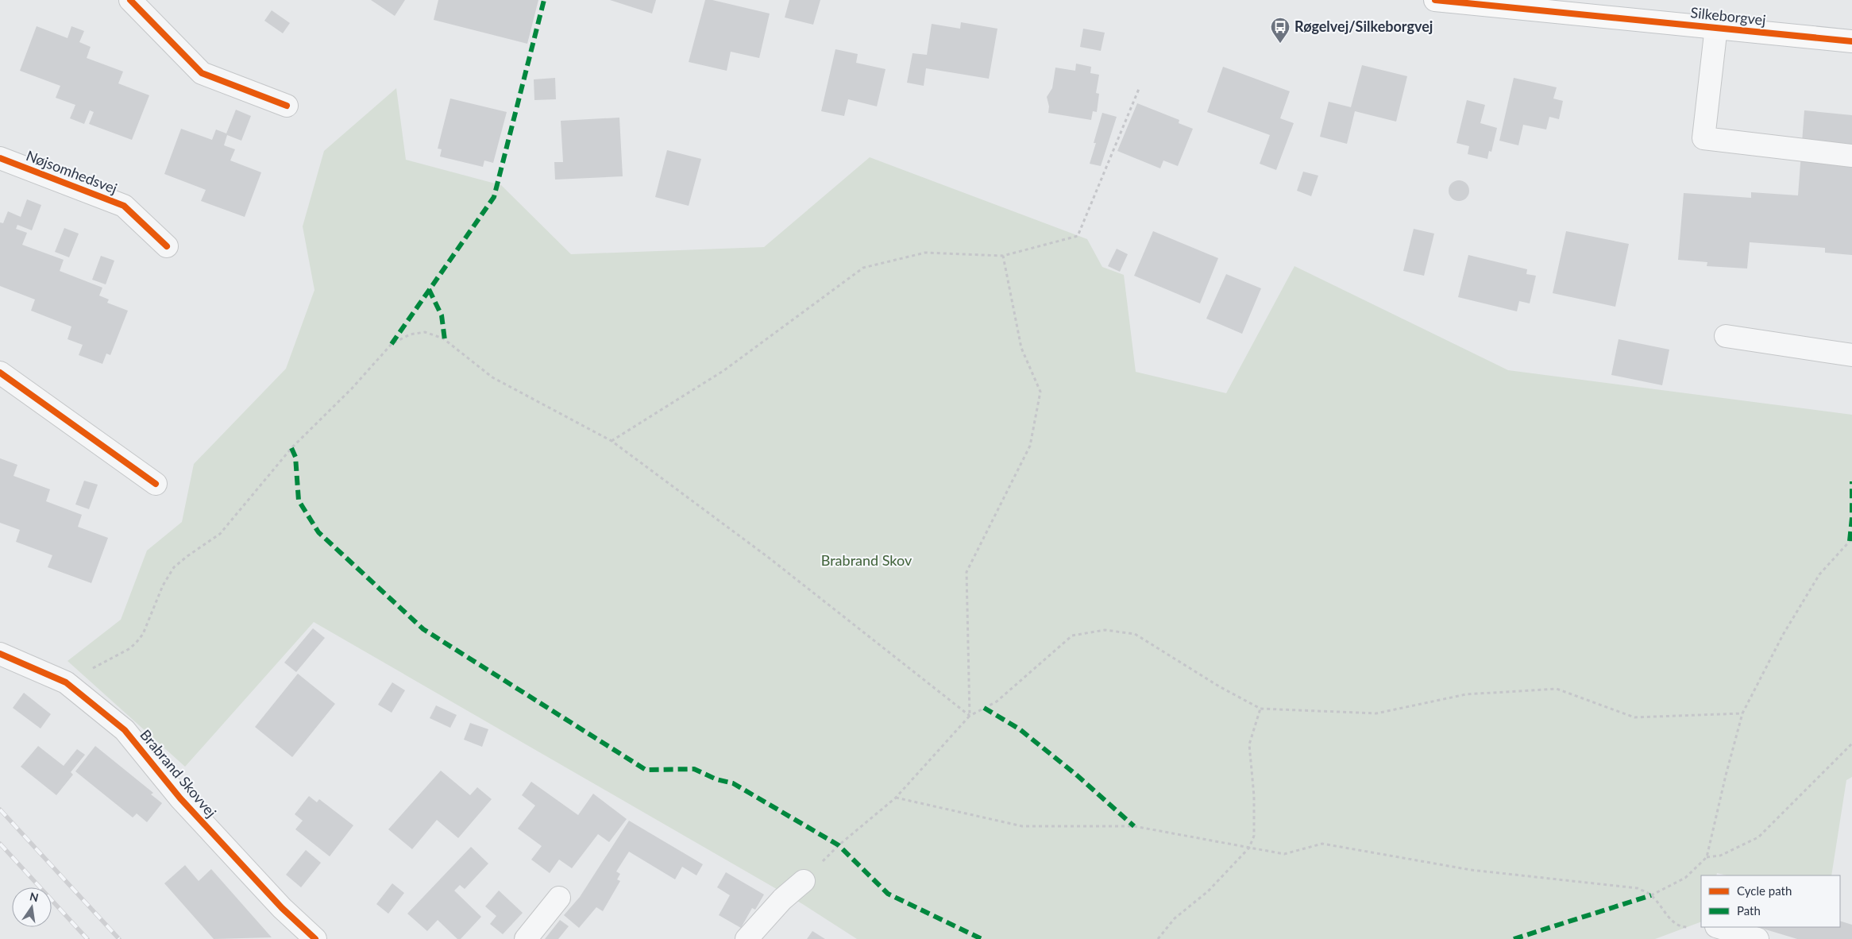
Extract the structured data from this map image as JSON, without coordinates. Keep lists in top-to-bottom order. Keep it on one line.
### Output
{"streets":{"main road":["Silkeborgvej"],"street":["Nøjsomhedsvej","Brabrand Skovvej"]},"parks":["Brabrand Skov"],"places":{"bus stop":["Røgelvej/Silkeborgvej"]},"legend":["Cycle path","Path"],"north":"top"}
